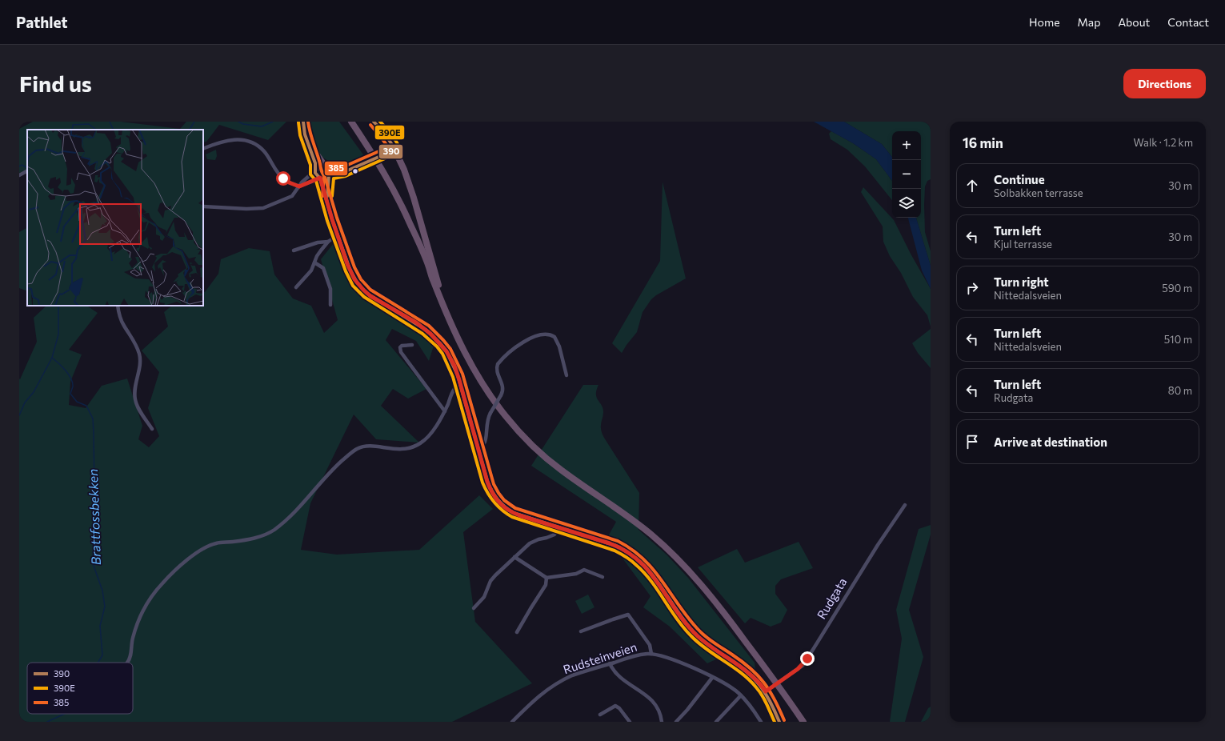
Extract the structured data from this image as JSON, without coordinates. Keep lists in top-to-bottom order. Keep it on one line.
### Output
{"streets":{"street":["Rudgata","Rudsteinveien"]},"water":["Brattfossbekken"],"lines":["transit line 390","transit line 390E","transit line 385"],"legend":["390","390E","385"],"page":{"header":"Pathlet","nav":["Home","Map","About","Contact"],"buttons":"Directions","title":"Find us","heading":["16 min","Walk · 1.2 km"],"map_buttons":["+","−"],"list":[["Continue","Solbakken terrasse","30 m"],["Turn left","Kjul terrasse","30 m"],["Turn right","Nittedalsveien","590 m"],["Turn left","Nittedalsveien","510 m"],["Turn left","Rudgata","80 m"],"Arrive at destination"]}}
